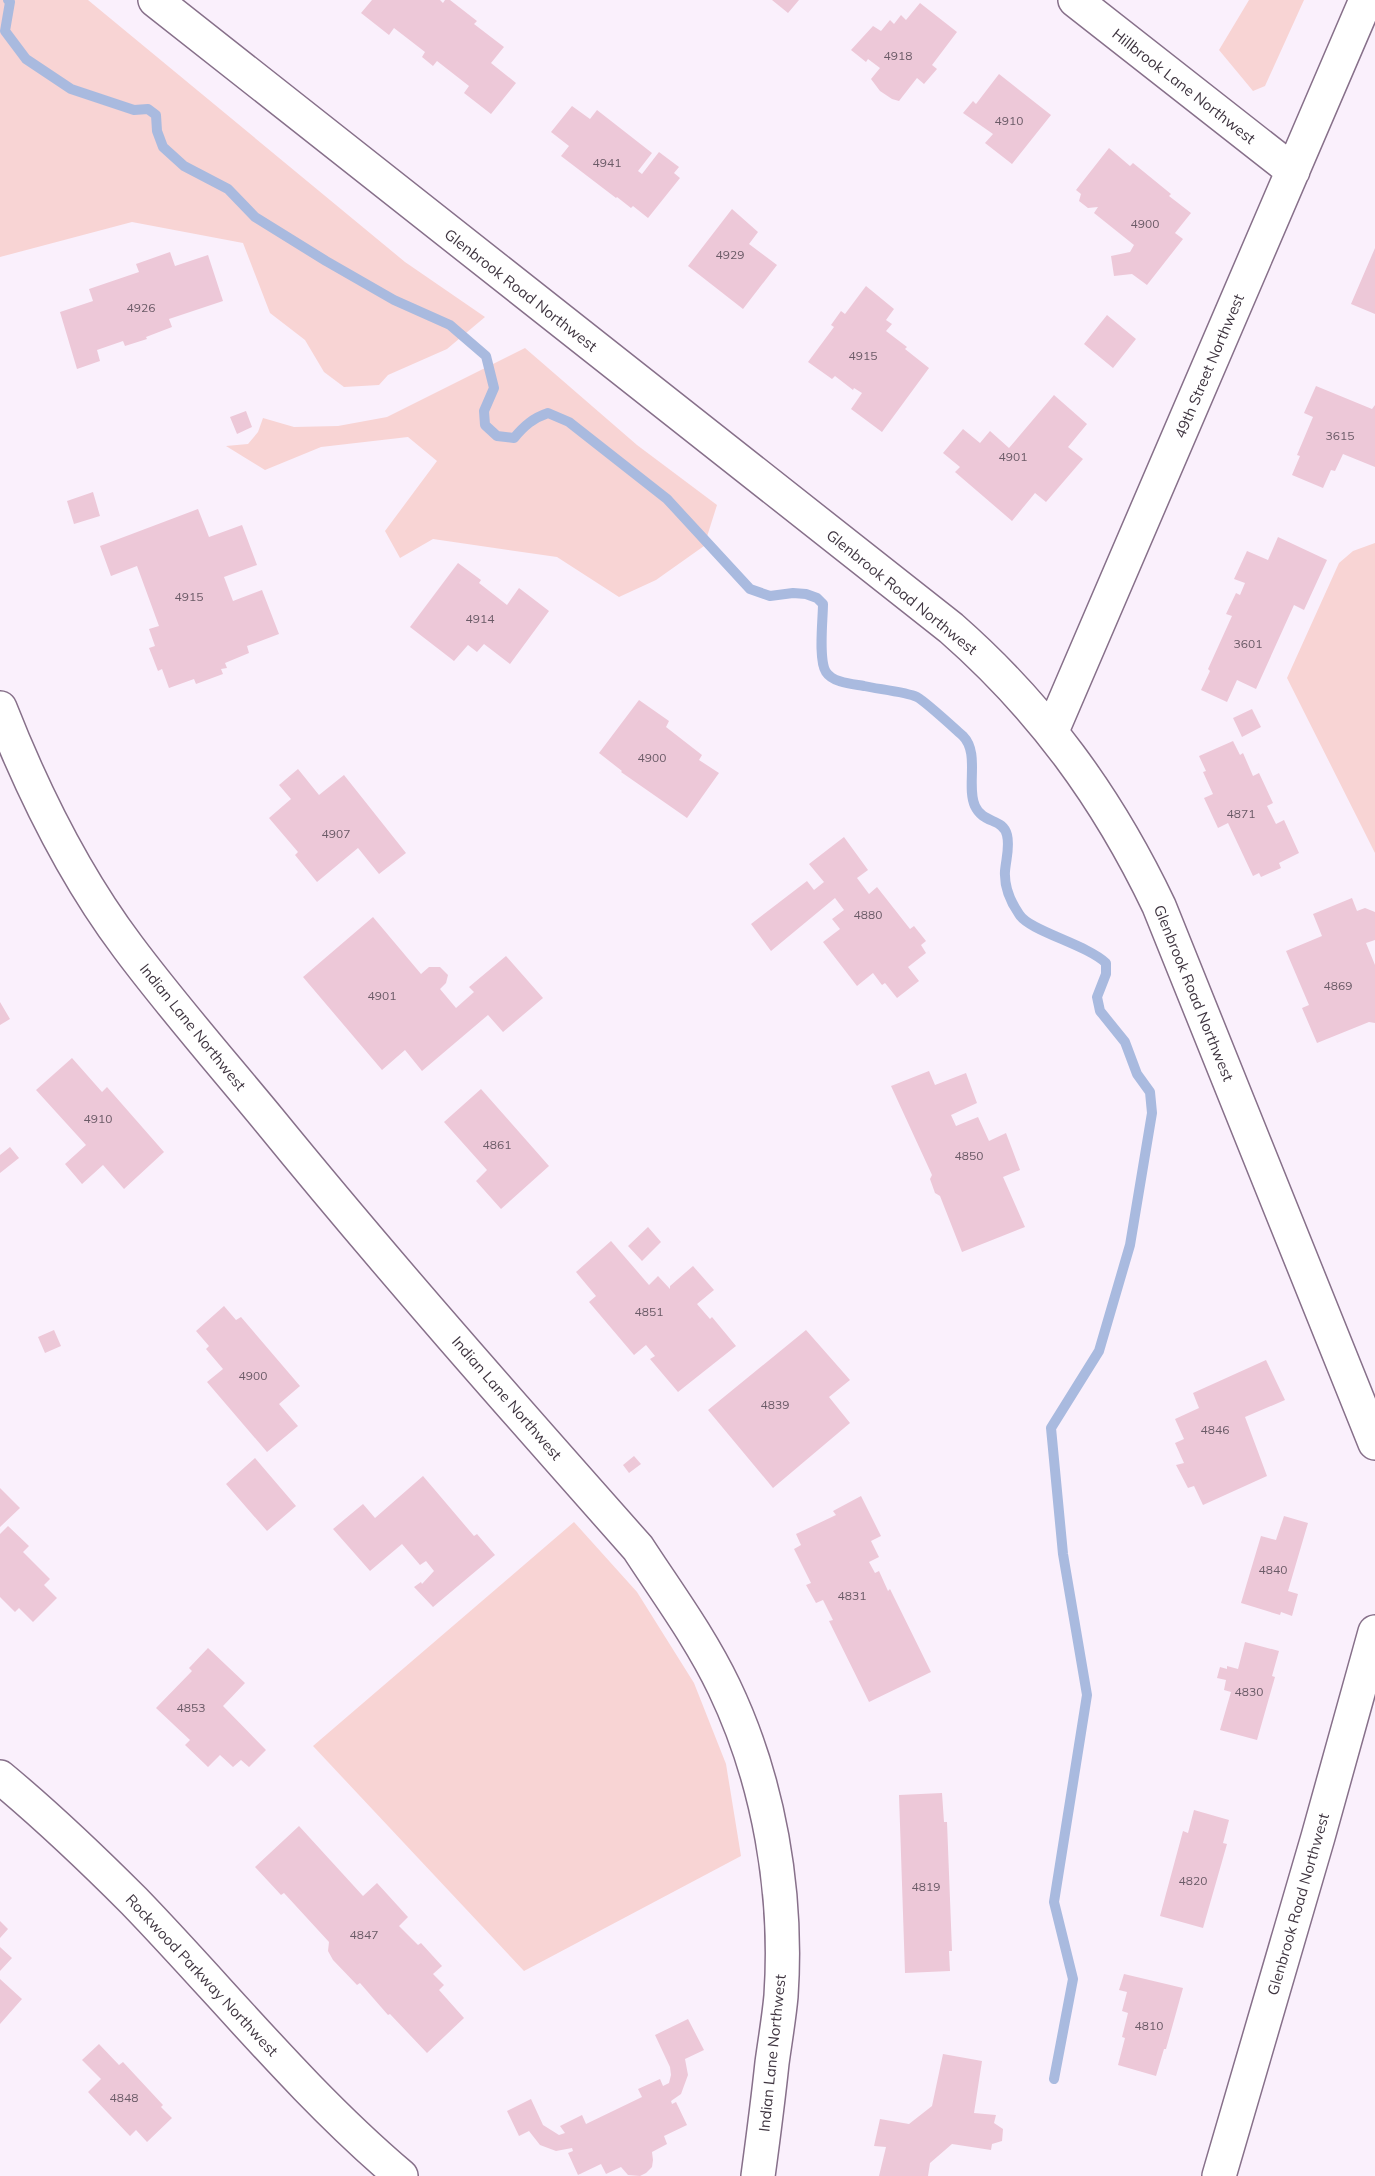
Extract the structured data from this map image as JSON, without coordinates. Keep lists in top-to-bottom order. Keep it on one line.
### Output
{"streets":{"street":["Hillbrook Lane Northwest","Glenbrook Road Northwest","49th Street Northwest","Indian Lane Northwest","Rockwood Parkway Northwest"]},"crossings":[["Hillbrook Lane Northwest","49th Street Northwest"],["Glenbrook Road Northwest","49th Street Northwest"]],"house_numbers":["4918","4910","4941","4900","4929","4926","4915","3615","4901","4915","4914","3601","4900","4871","4907","4880","4869","4901","4910","4861","4850","4851","4900","4839","4846","4840","4831","4830","4853","4820","4819","4847","4810","4848"]}
